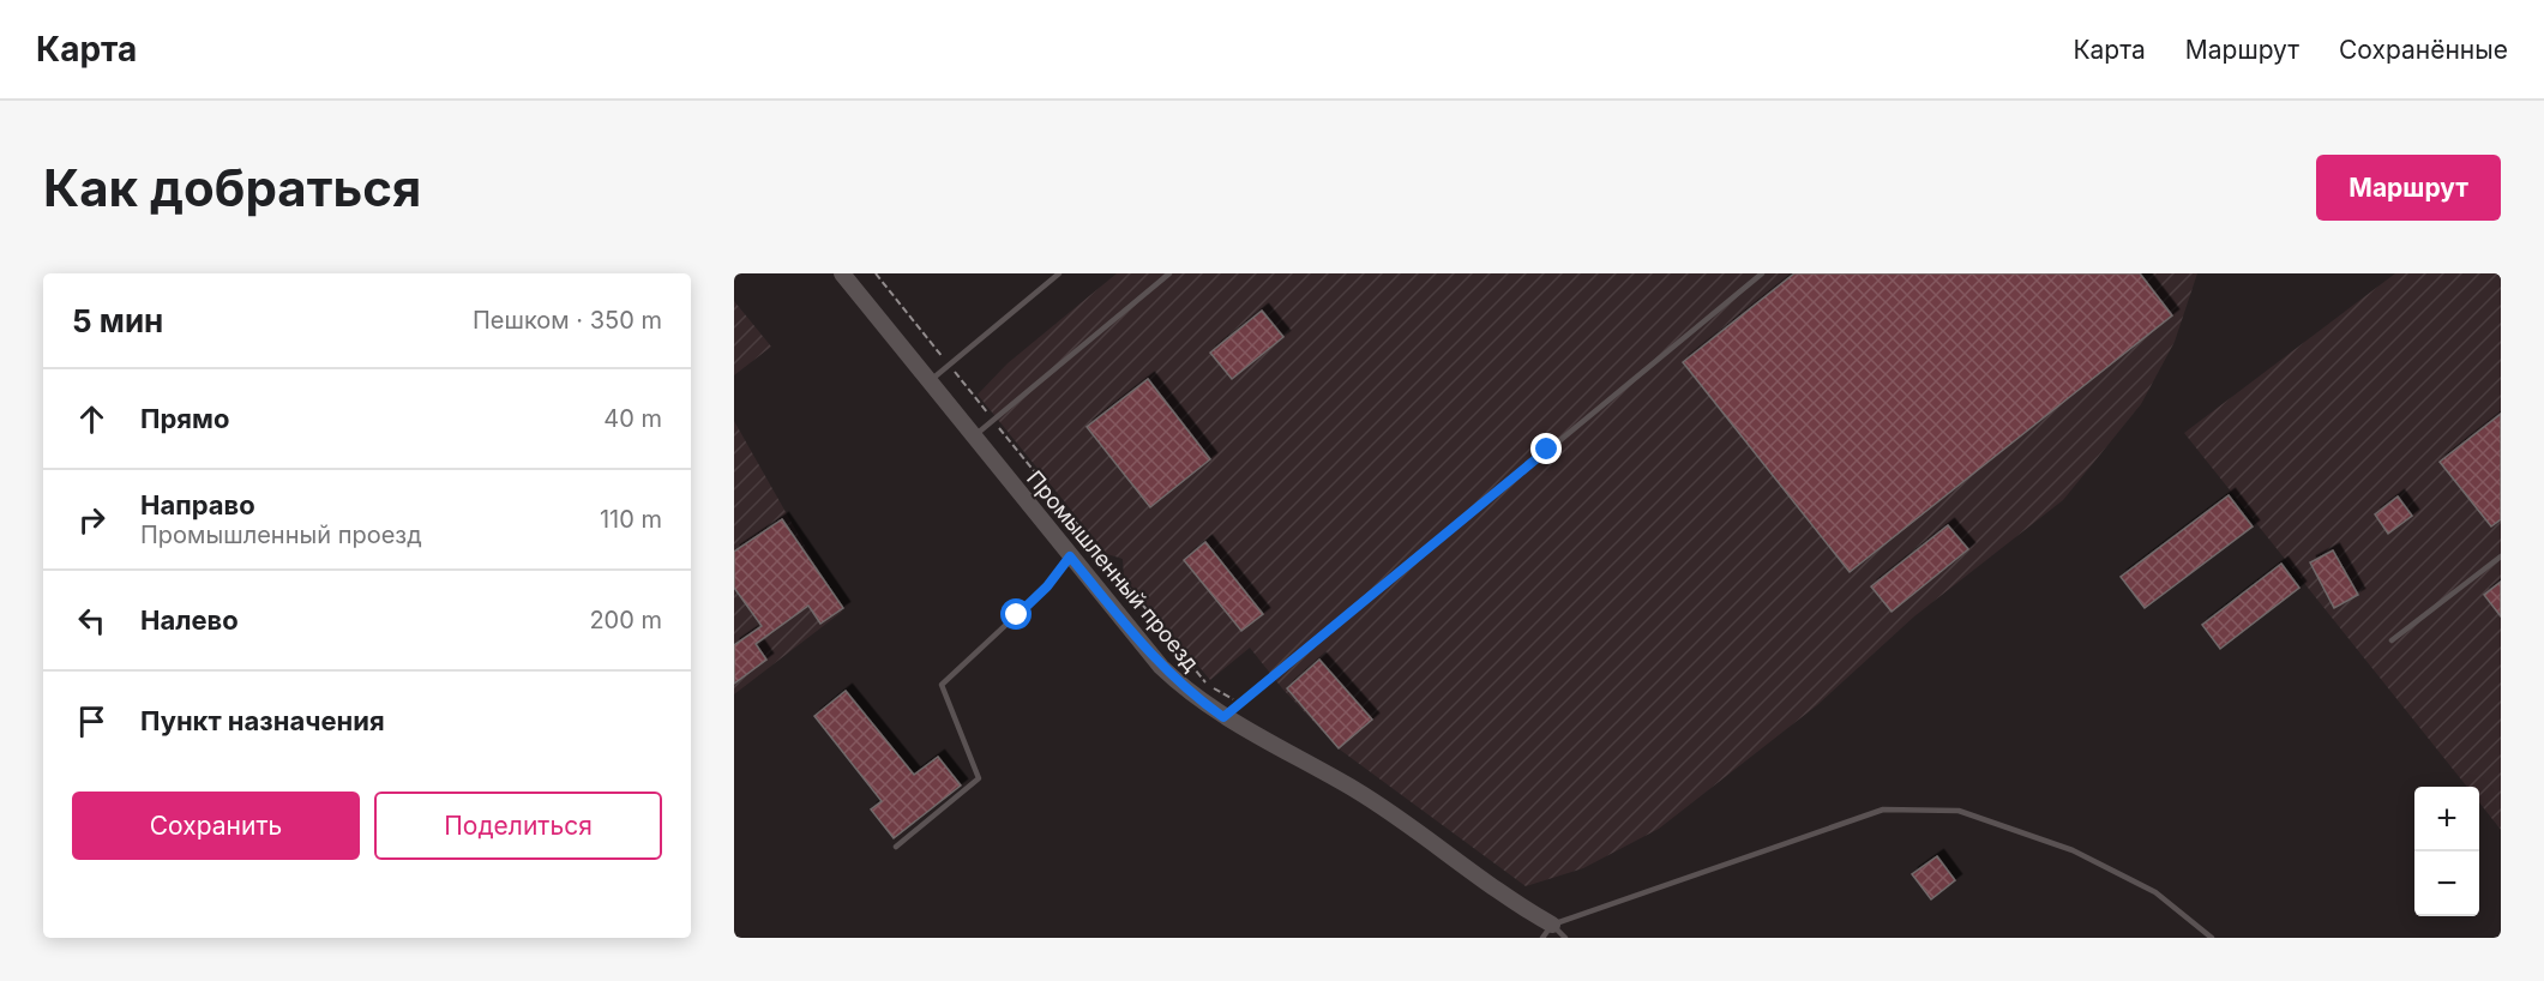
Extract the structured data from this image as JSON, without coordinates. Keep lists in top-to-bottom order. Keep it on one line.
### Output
{"streets":{"street":["Промышленный проезд"]},"page":{"header":"Карта","nav":["Карта","Маршрут","Сохранённые"],"buttons":["Маршрут",["Сохранить","Поделиться"]],"title":"Как добраться","heading":["5 мин","Пешком · 350 m"],"list":[["Прямо","40 m"],["Направо","Промышленный проезд","110 m"],["Налево","200 m"],"Пункт назначения"],"map_buttons":["+","−"]}}
